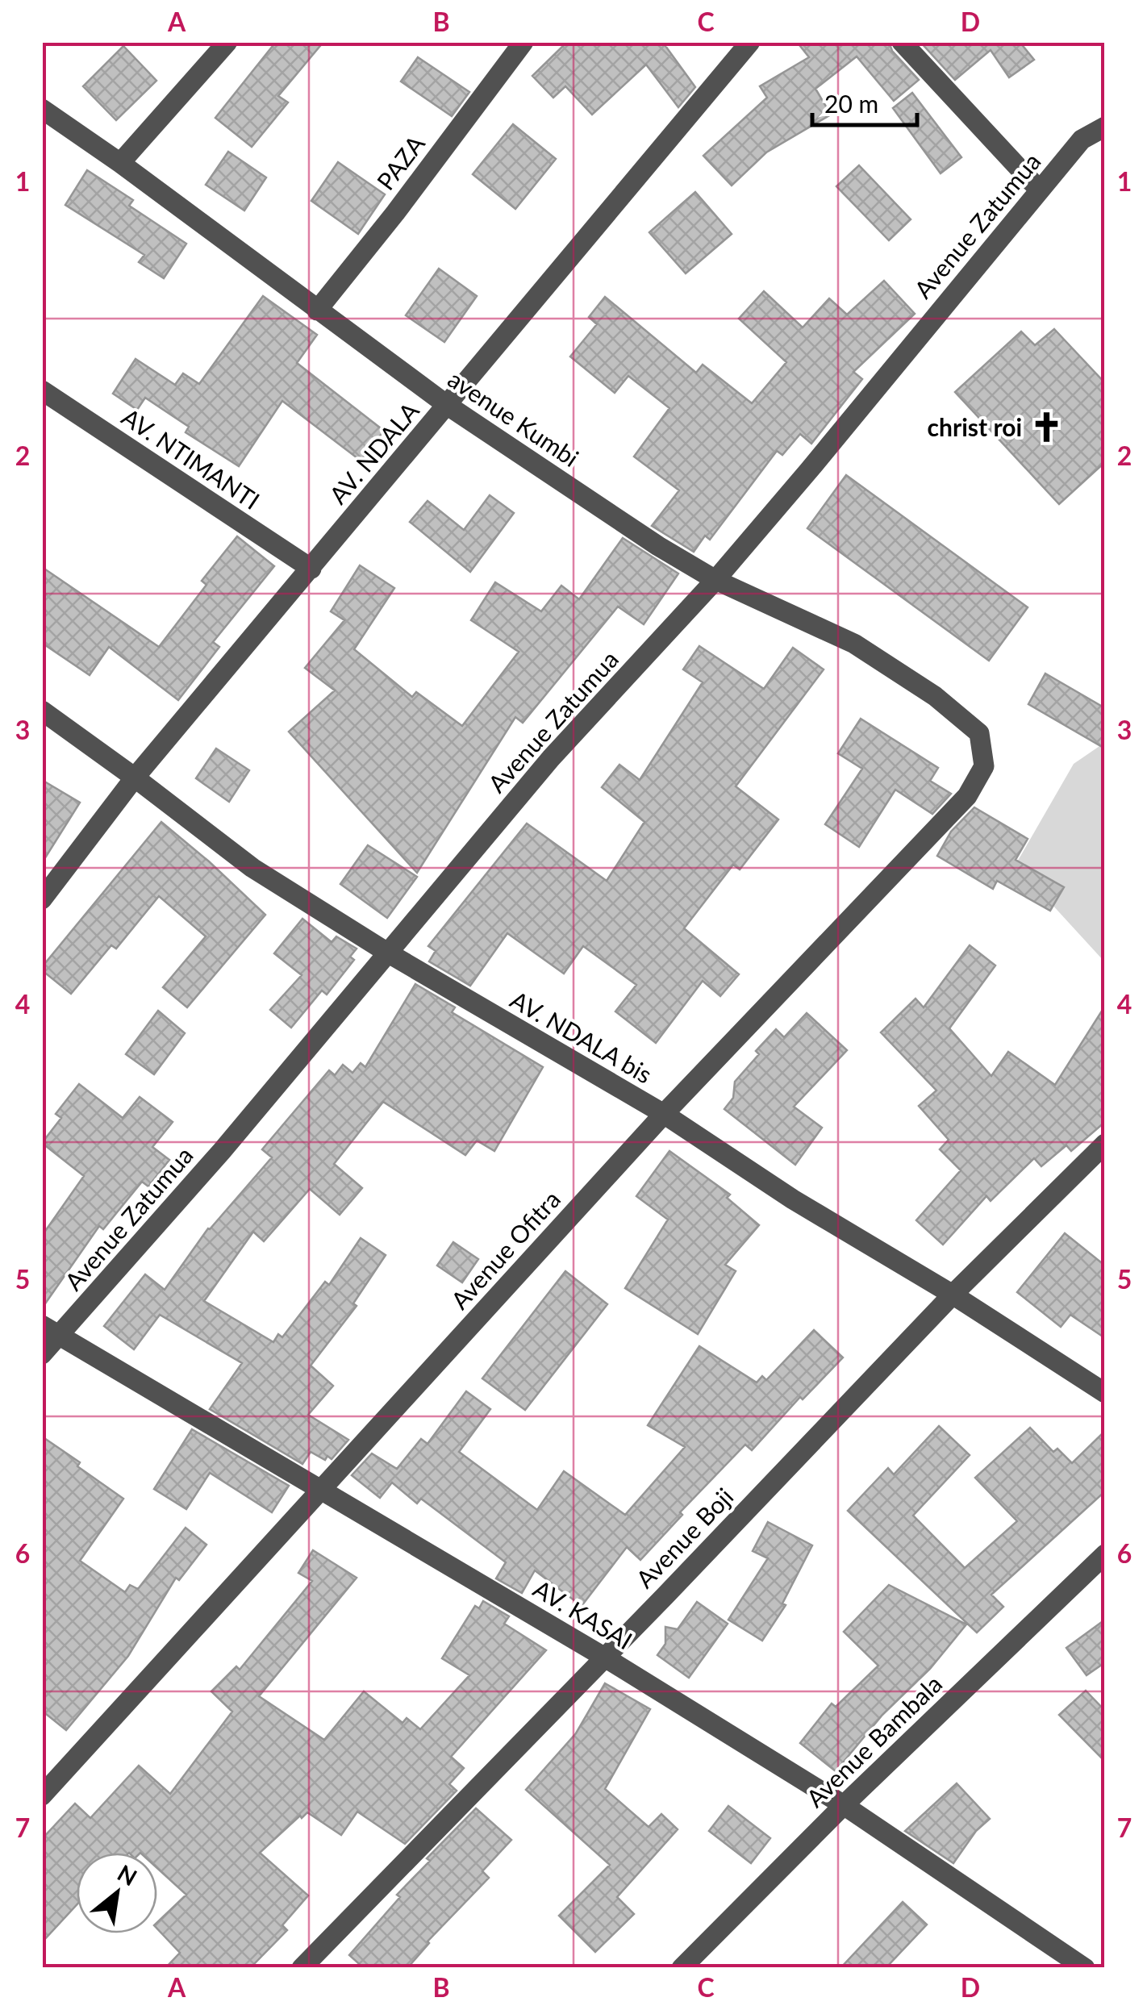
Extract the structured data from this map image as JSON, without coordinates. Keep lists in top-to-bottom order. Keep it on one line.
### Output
{"streets":{"street":["PAZA","Avenue Zatumua","avenue Kumbi","AV. NDALA","AV. NTIMANTI","AV. NDALA bis","Avenue Ofitra","Avenue Boji","AV. KASAI","Avenue Bambala"]},"crossings":[["PAZA","avenue Kumbi"],["Avenue Zatumua","avenue Kumbi"],["Avenue Zatumua","AV. NDALA bis"],["Avenue Zatumua","AV. KASAI"],["avenue Kumbi","AV. NDALA"],["avenue Kumbi","Avenue Ofitra"],["AV. NDALA","AV. NTIMANTI"],["AV. NDALA","AV. NDALA bis"],["AV. NDALA bis","Avenue Ofitra"],["AV. NDALA bis","Avenue Boji"],["Avenue Ofitra","AV. KASAI"],["Avenue Boji","AV. KASAI"],["AV. KASAI","Avenue Bambala"]],"places":{"church":["christ roi"]},"scale_bar":"20 m","north":"top right","grid":{"columns":["A","B","C","D"],"rows":["1","2","3","4","5","6","7"]}}
